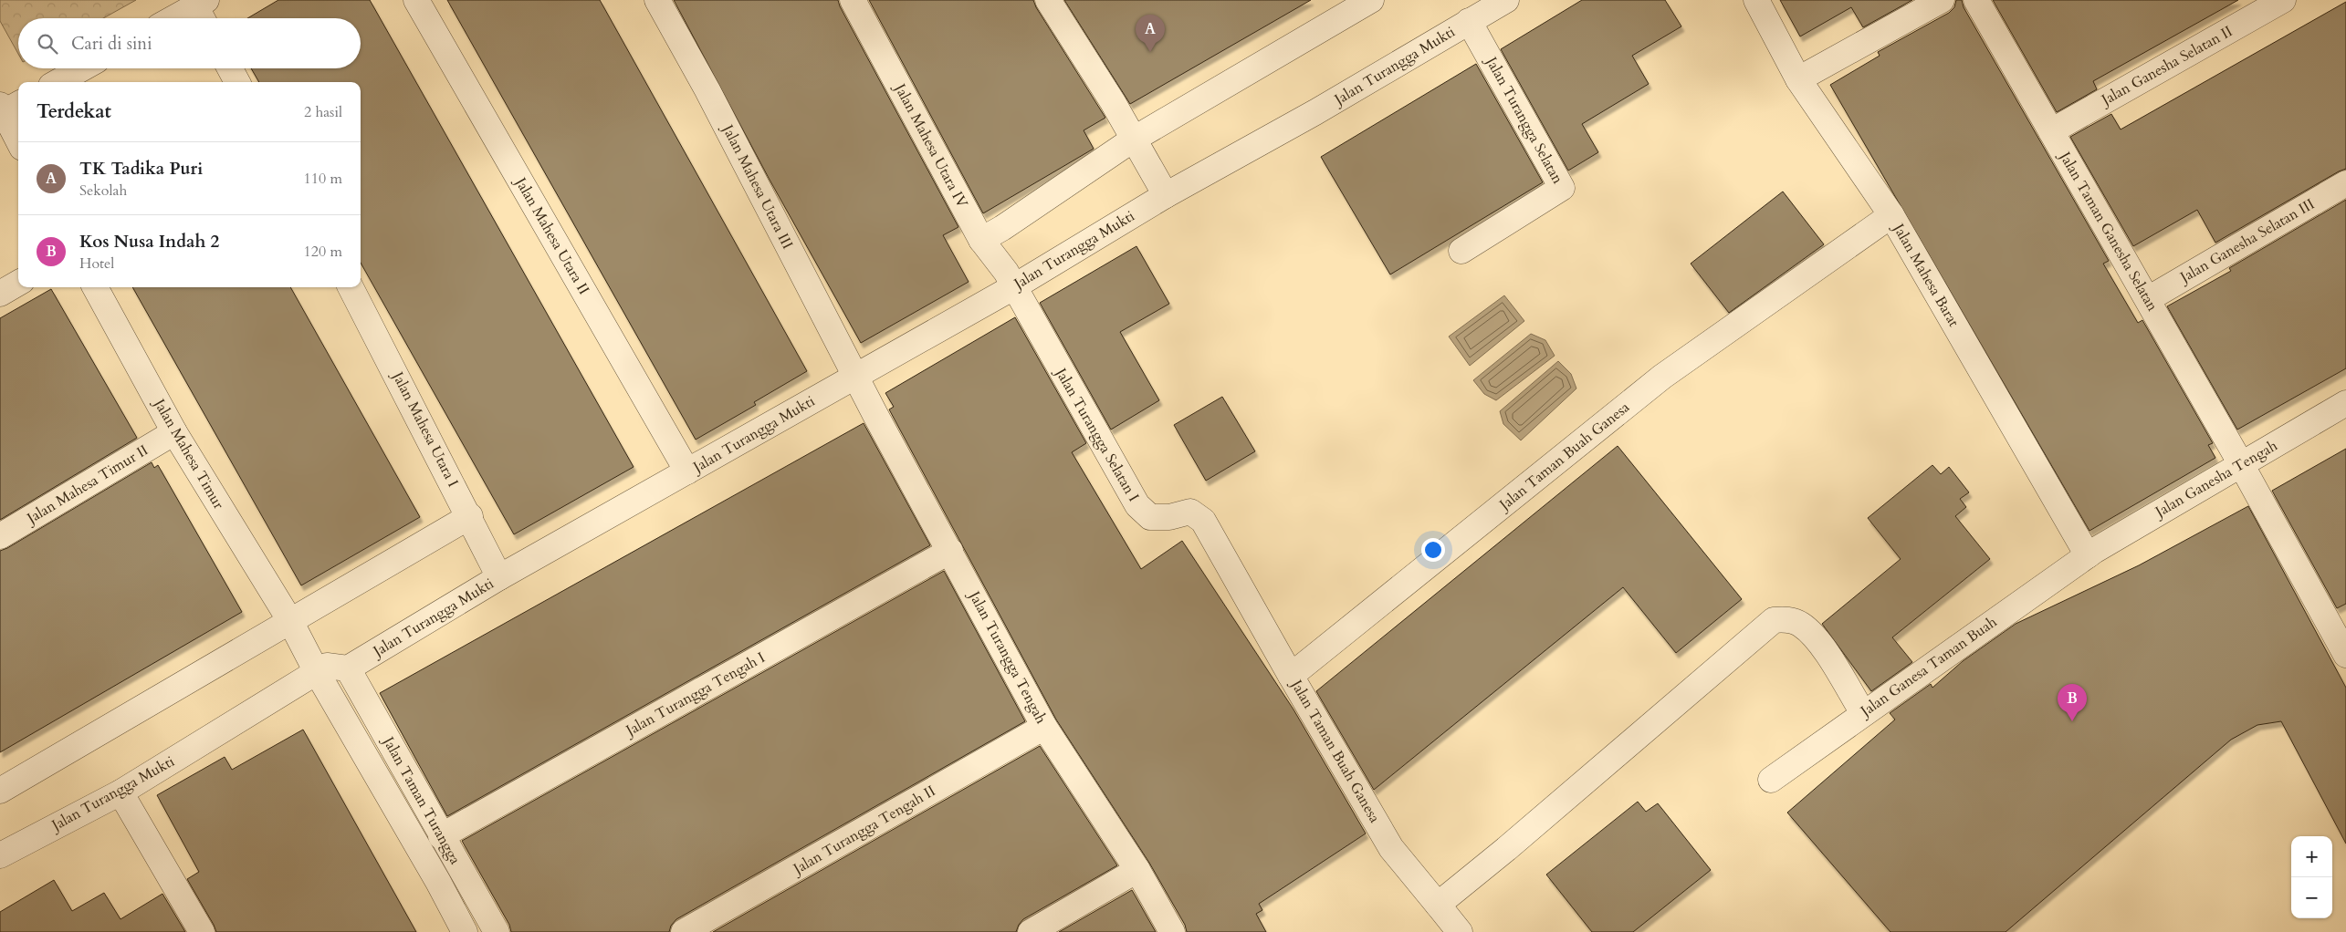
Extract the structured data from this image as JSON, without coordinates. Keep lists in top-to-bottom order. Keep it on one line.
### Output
{"streets":{"street":["Jalan Turangga Mukti","Jalan Ganesha Selatan II","Jalan Turangga Selatan","Jalan Mahesa Utara IV","Jalan Mahesa Utara III","Jalan Taman Ganesha Selatan","Jalan Mahesa Utara II","Jalan Ganesha Selatan III","Jalan Mahesa Barat","Jalan Mahesa Utara I","Jalan Turangga Selatan I","Jalan Mahesa Timur","Jalan Taman Buah Ganesa","Jalan Ganesha Tengah","Jalan Mahesa Timur II","Jalan Turangga Tengah","Jalan Ganesa Taman Buah","Jalan Turangga Tengah I","Jalan Taman Turangga","Jalan Turangga Tengah II"]},"crossings":[["Jalan Turangga Mukti","Jalan Turangga Selatan"],["Jalan Turangga Mukti","Jalan Mahesa Utara IV"],["Jalan Turangga Mukti","Jalan Mahesa Utara III"],["Jalan Turangga Mukti","Jalan Mahesa Utara II"],["Jalan Turangga Mukti","Jalan Mahesa Utara I"],["Jalan Turangga Mukti","Jalan Turangga Selatan I"],["Jalan Turangga Mukti","Jalan Mahesa Timur"],["Jalan Turangga Mukti","Jalan Turangga Tengah"],["Jalan Turangga Mukti","Jalan Taman Turangga"],["Jalan Ganesha Selatan II","Jalan Taman Ganesha Selatan"],["Jalan Mahesa Utara IV","Jalan Turangga Selatan I"],["Jalan Mahesa Utara III","Jalan Turangga Tengah"],["Jalan Taman Ganesha Selatan","Jalan Ganesha Selatan III"],["Jalan Taman Ganesha Selatan","Jalan Ganesha Tengah"],["Jalan Mahesa Barat","Jalan Taman Buah Ganesa"],["Jalan Mahesa Barat","Jalan Ganesha Tengah"],["Jalan Mahesa Barat","Jalan Ganesa Taman Buah"],["Jalan Turangga Selatan I","Jalan Taman Buah Ganesa"],["Jalan Mahesa Timur","Jalan Mahesa Timur II"],["Jalan Mahesa Timur","Jalan Taman Turangga"],["Jalan Ganesha Tengah","Jalan Ganesa Taman Buah"],["Jalan Turangga Tengah","Jalan Turangga Tengah I"],["Jalan Turangga Tengah","Jalan Turangga Tengah II"],["Jalan Turangga Tengah I","Jalan Taman Turangga"]],"page":{"pins":["A","B"],"search":"Cari di sini","heading":["Terdekat","2 hasil"],"list":[{"mark":"A","name":"TK Tadika Puri","note":"Sekolah","value":"110 m"},{"mark":"B","name":"Kos Nusa Indah 2","note":"Hotel","value":"120 m"}],"map_buttons":["+","−"]}}
